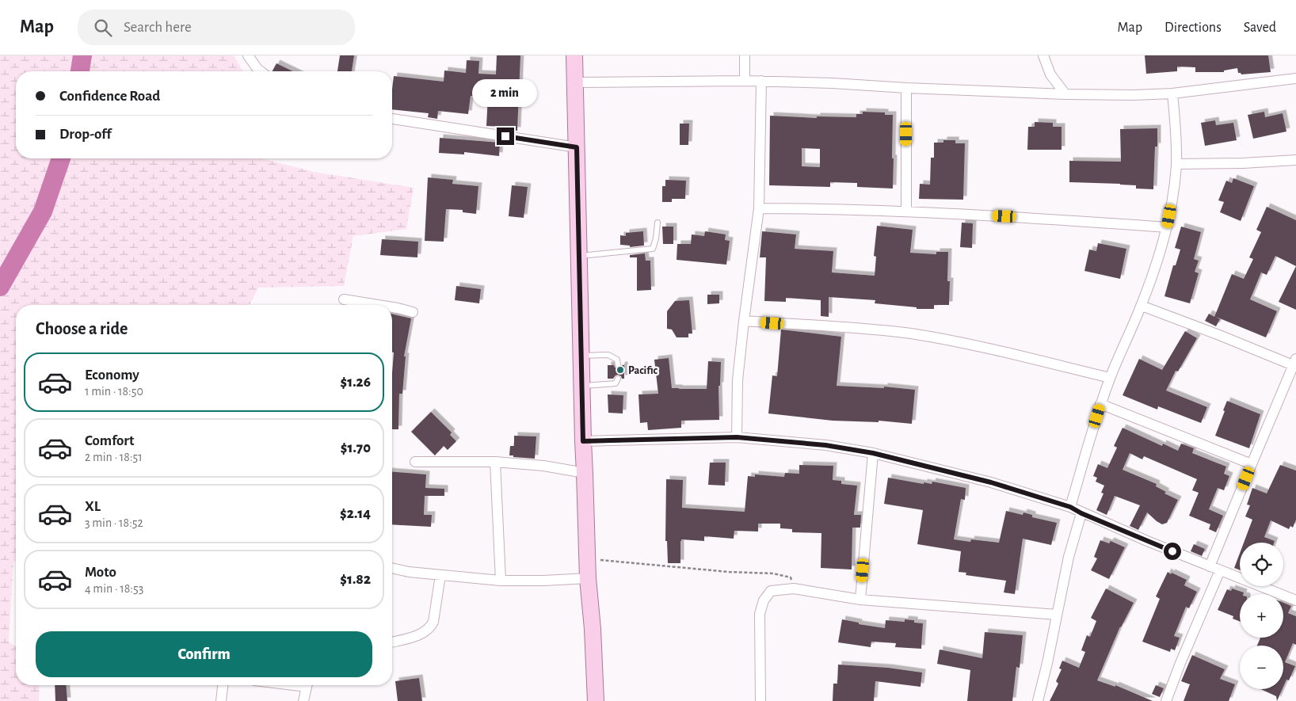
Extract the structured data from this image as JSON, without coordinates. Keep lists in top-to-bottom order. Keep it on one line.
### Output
{"places":["Pacific"],"page":{"header":"Map","search":"Search here","nav":["Map","Directions","Saved"],"banner":["Confidence Road","Drop-off"],"bubble":"2 min","heading":"Choose a ride","list":[{"name":"Economy","note":"1 min · 18:50","value":"$1.26"},{"name":"Comfort","note":"2 min · 18:51","value":"$1.70"},{"name":"XL","note":"3 min · 18:52","value":"$2.14"},{"name":"Moto","note":"4 min · 18:53","value":"$1.82"}],"map_buttons":["+","−"],"buttons":"Confirm"}}
